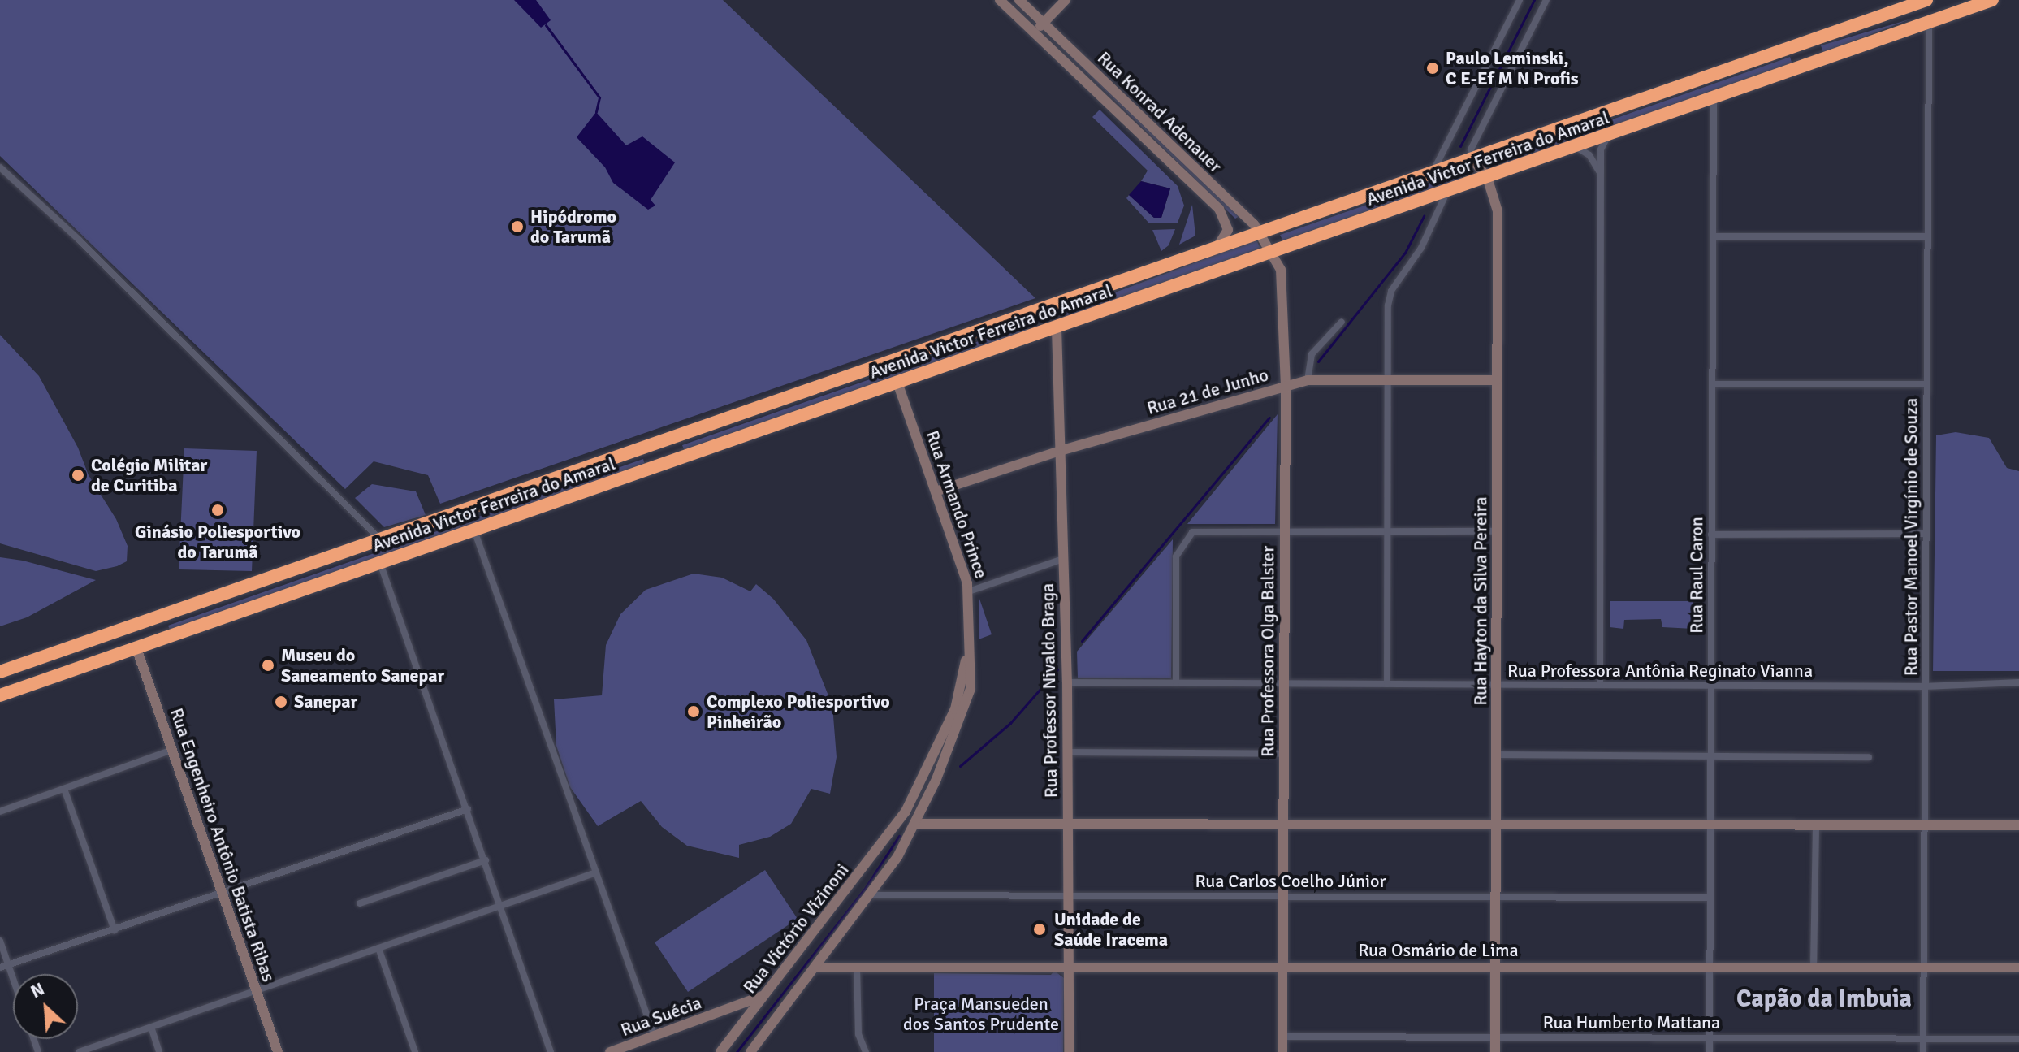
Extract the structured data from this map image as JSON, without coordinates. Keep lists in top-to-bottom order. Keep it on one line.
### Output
{"streets":{"highway":["Avenida Victor Ferreira do Amaral"],"street":["Rua Konrad Adenauer","Rua 21 de Junho","Rua Armando Prince","Rua Pastor Manoel Virgínio de Souza","Rua Raul Caron","Rua Hayton da Silva Pereira","Rua Professora Olga Balster","Rua Professora Antônia Reginato Vianna","Rua Professor Nivaldo Braga","Rua Engenheiro Antônio Batista Ribas","Rua Carlos Coelho Júnior","Rua Victório Vizinoni","Rua Osmário de Lima","Rua Suécia","Rua Humberto Mattana"]},"crossings":[["Rua Konrad Adenauer","Avenida Victor Ferreira do Amaral"],["Rua Konrad Adenauer","Rua Professora Olga Balster"],["Avenida Victor Ferreira do Amaral","Rua Armando Prince"],["Avenida Victor Ferreira do Amaral","Rua Pastor Manoel Virgínio de Souza"],["Avenida Victor Ferreira do Amaral","Rua Raul Caron"],["Avenida Victor Ferreira do Amaral","Rua Hayton da Silva Pereira"],["Avenida Victor Ferreira do Amaral","Rua Professora Olga Balster"],["Avenida Victor Ferreira do Amaral","Rua Professor Nivaldo Braga"],["Avenida Victor Ferreira do Amaral","Rua Engenheiro Antônio Batista Ribas"],["Rua 21 de Junho","Rua Armando Prince"],["Rua 21 de Junho","Rua Hayton da Silva Pereira"],["Rua 21 de Junho","Rua Professora Olga Balster"],["Rua 21 de Junho","Rua Professor Nivaldo Braga"],["Rua Armando Prince","Rua Victório Vizinoni"],["Rua Pastor Manoel Virgínio de Souza","Rua Professora Antônia Reginato Vianna"],["Rua Pastor Manoel Virgínio de Souza","Rua Osmário de Lima"],["Rua Pastor Manoel Virgínio de Souza","Rua Humberto Mattana"],["Rua Raul Caron","Rua Professora Antônia Reginato Vianna"],["Rua Raul Caron","Rua Carlos Coelho Júnior"],["Rua Raul Caron","Rua Osmário de Lima"],["Rua Raul Caron","Rua Humberto Mattana"],["Rua Hayton da Silva Pereira","Rua Professora Antônia Reginato Vianna"],["Rua Hayton da Silva Pereira","Rua Carlos Coelho Júnior"],["Rua Hayton da Silva Pereira","Rua Osmário de Lima"],["Rua Hayton da Silva Pereira","Rua Humberto Mattana"],["Rua Professora Olga Balster","Rua Professora Antônia Reginato Vianna"],["Rua Professora Olga Balster","Rua Carlos Coelho Júnior"],["Rua Professora Olga Balster","Rua Osmário de Lima"],["Rua Professora Olga Balster","Rua Humberto Mattana"],["Rua Professora Antônia Reginato Vianna","Rua Professor Nivaldo Braga"],["Rua Professor Nivaldo Braga","Rua Carlos Coelho Júnior"],["Rua Professor Nivaldo Braga","Rua Osmário de Lima"],["Rua Victório Vizinoni","Rua Suécia"]],"districts":["Capão da Imbuia"],"parks":["Praça Mansueden dos Santos Prudente"],"places":["Paulo Leminski, C E-Ef M N Profis","Hipódromo do Tarumã","Colégio Militar de Curitiba","Ginásio Poliesportivo do Tarumã","Museu do Saneamento Sanepar","Sanepar","Complexo Poliesportivo Pinheirão","Unidade de Saúde Iracema"],"north":"top left"}
